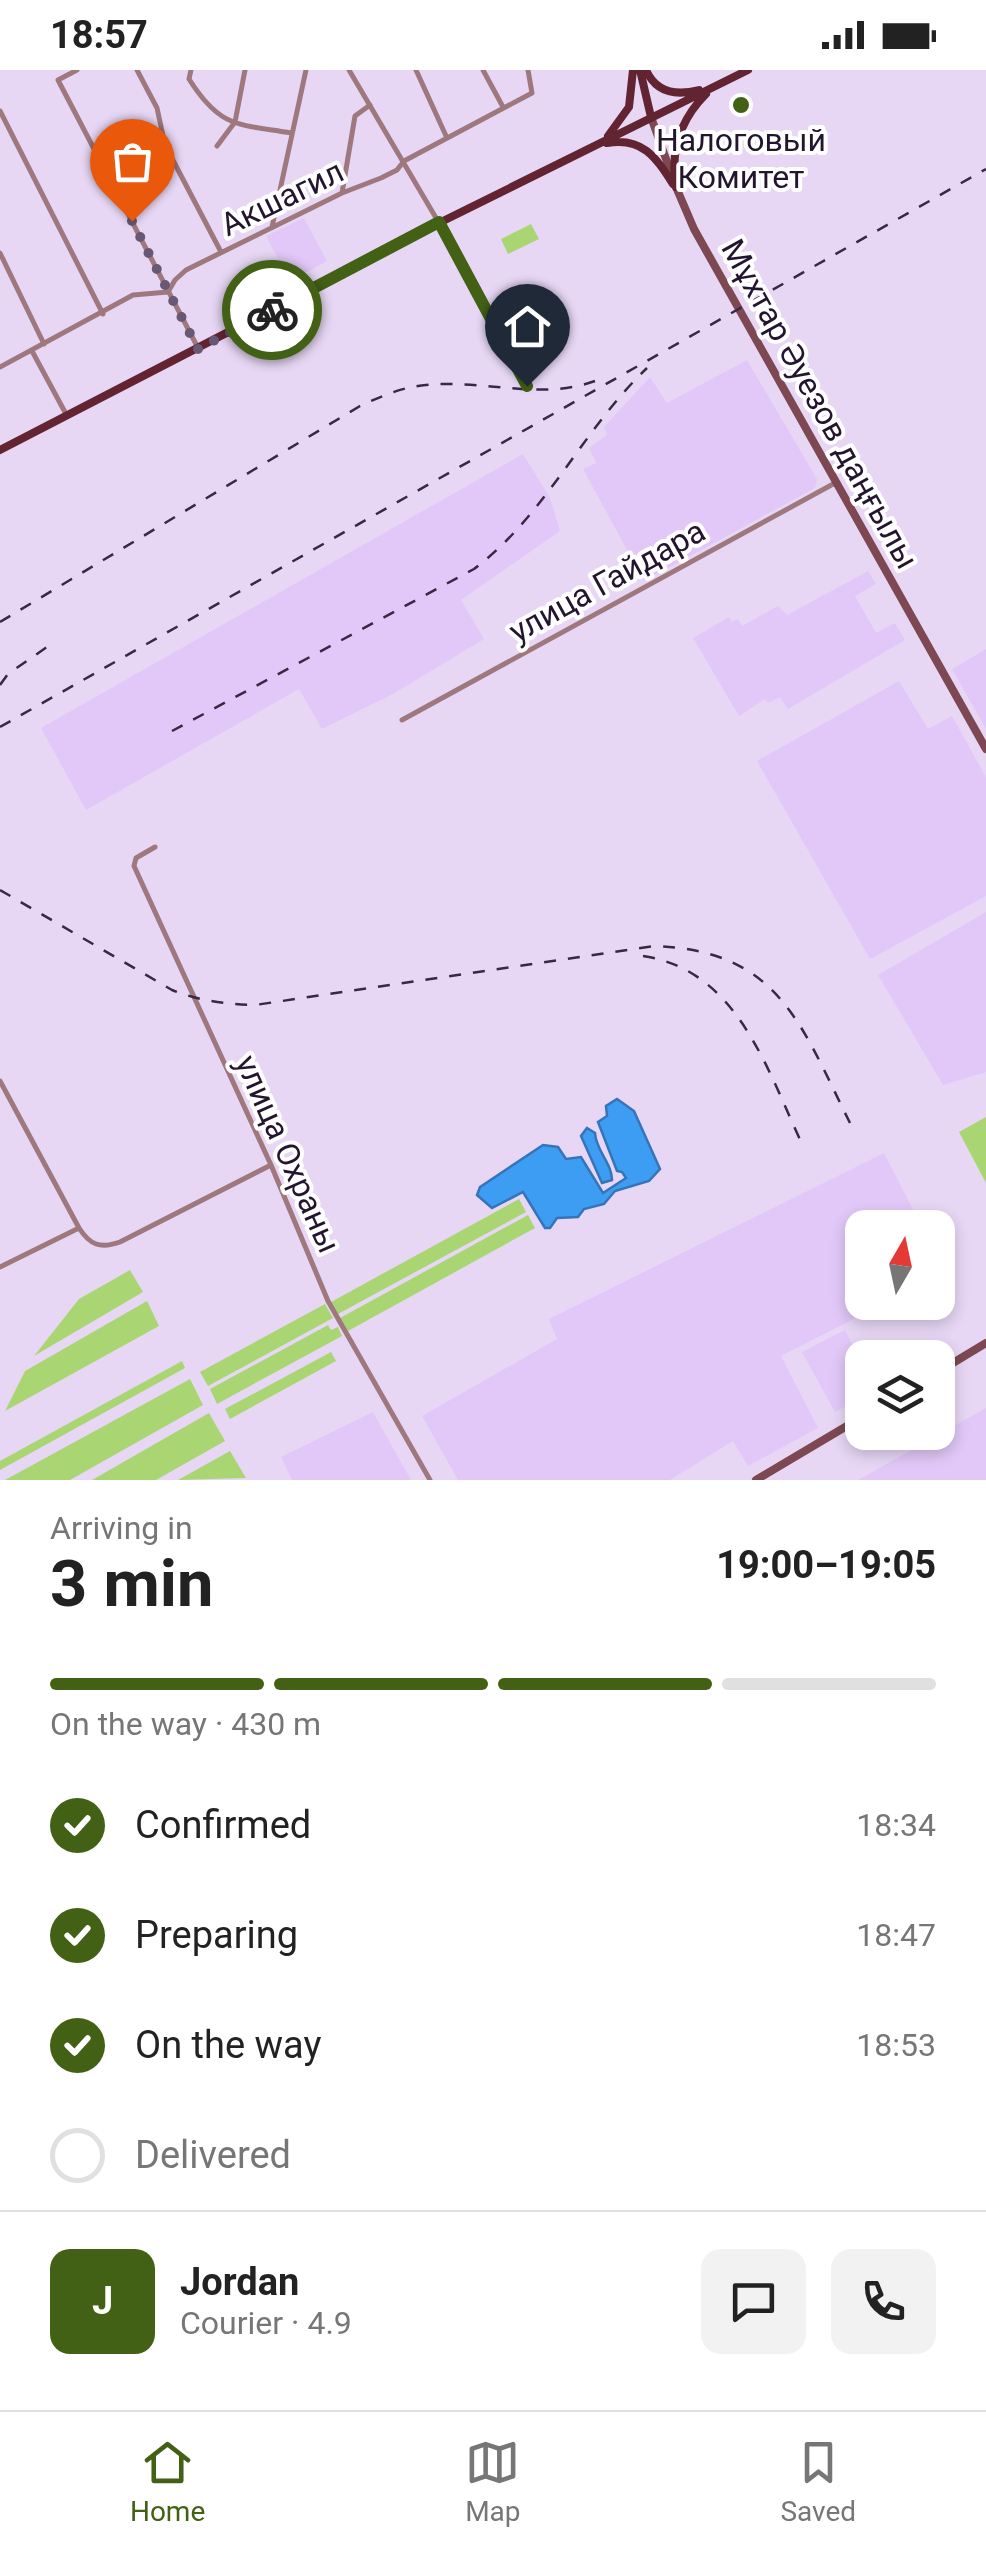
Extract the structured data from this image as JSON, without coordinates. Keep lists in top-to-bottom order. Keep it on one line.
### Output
{"streets":{"main road":["Мұхтар Әуезов даңғылы"],"street":["Акшагил","улица Гайдара","улица Охраны"]},"crossings":[["Мұхтар Әуезов даңғылы","улица Гайдара"]],"places":["Налоговый Комитет"],"north":"top","page":{"status":"18:57","heading":["3 min","Arriving in","19:00–19:05"],"panel":["Jordan","Courier · 4.9"],"bar":"On the way · 430 m","list":[["Confirmed","18:34"],["Preparing","18:47"],["On the way","18:53"],"Delivered"],"round":"J","tabs":["Home","Map","Saved"]}}
